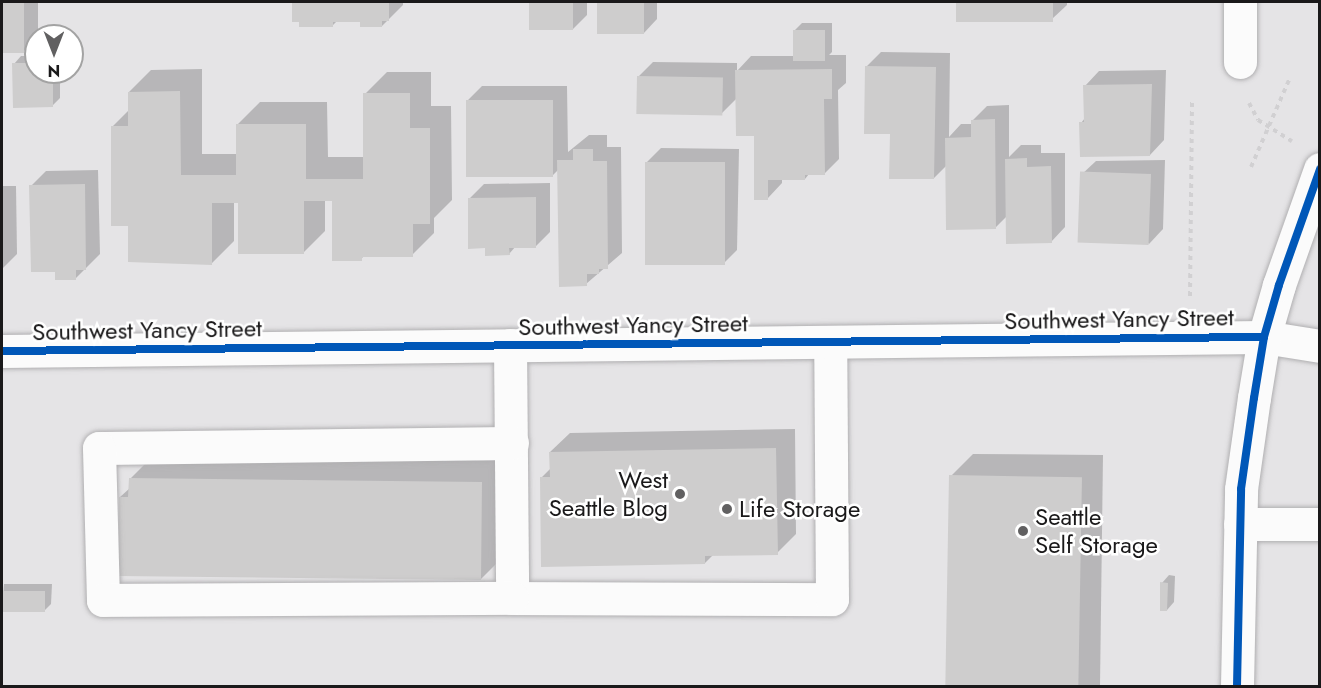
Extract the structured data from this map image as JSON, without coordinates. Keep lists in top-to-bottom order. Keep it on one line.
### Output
{"streets":{"street":["Southwest Yancy Street"]},"places":["West Seattle Blog","Life Storage","Seattle Self Storage"],"north":"bottom"}
